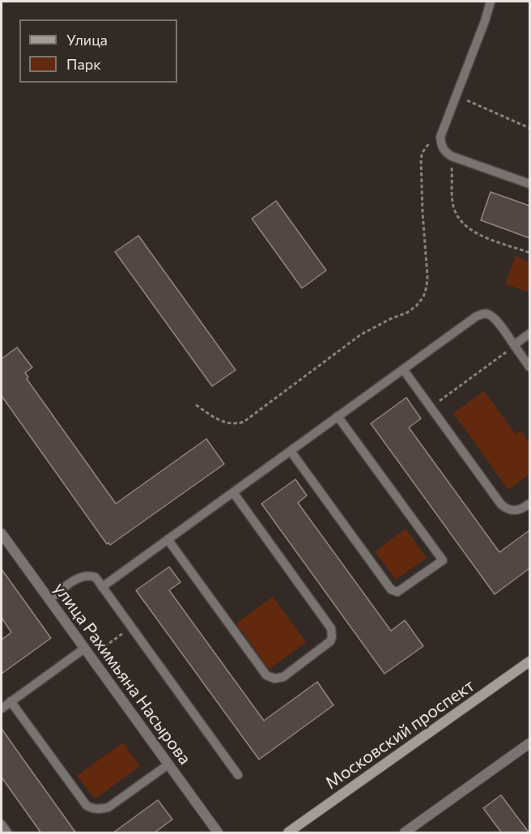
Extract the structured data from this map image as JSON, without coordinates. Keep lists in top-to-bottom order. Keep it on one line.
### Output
{"streets":{"main road":["Московский проспект"],"street":["улица Рахимьяна Насырова"]},"legend":["Улица","Парк"]}
